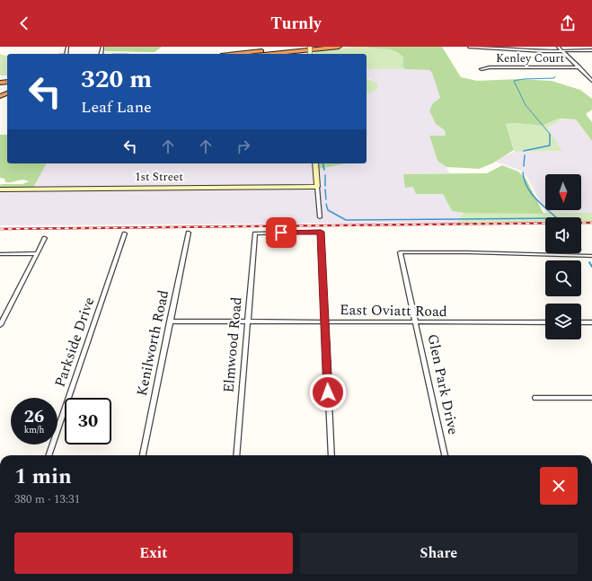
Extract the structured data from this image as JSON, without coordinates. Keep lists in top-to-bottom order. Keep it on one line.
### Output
{"streets":{"street":["Kenley Court","1st Street","East Oviatt Road","Parkside Drive","Kenilworth Road","Elmwood Road","Glen Park Drive"]},"crossings":[["East Oviatt Road","Kenilworth Road"],["East Oviatt Road","Elmwood Road"],["East Oviatt Road","Glen Park Drive"]],"north":"bottom","page":{"header":"Turnly","turn":["320 m","Leaf Lane"],"speed":"26 km/h","limit":"30","heading":["1 min","380 m · 13:31"],"buttons":["Exit","Share"]}}
